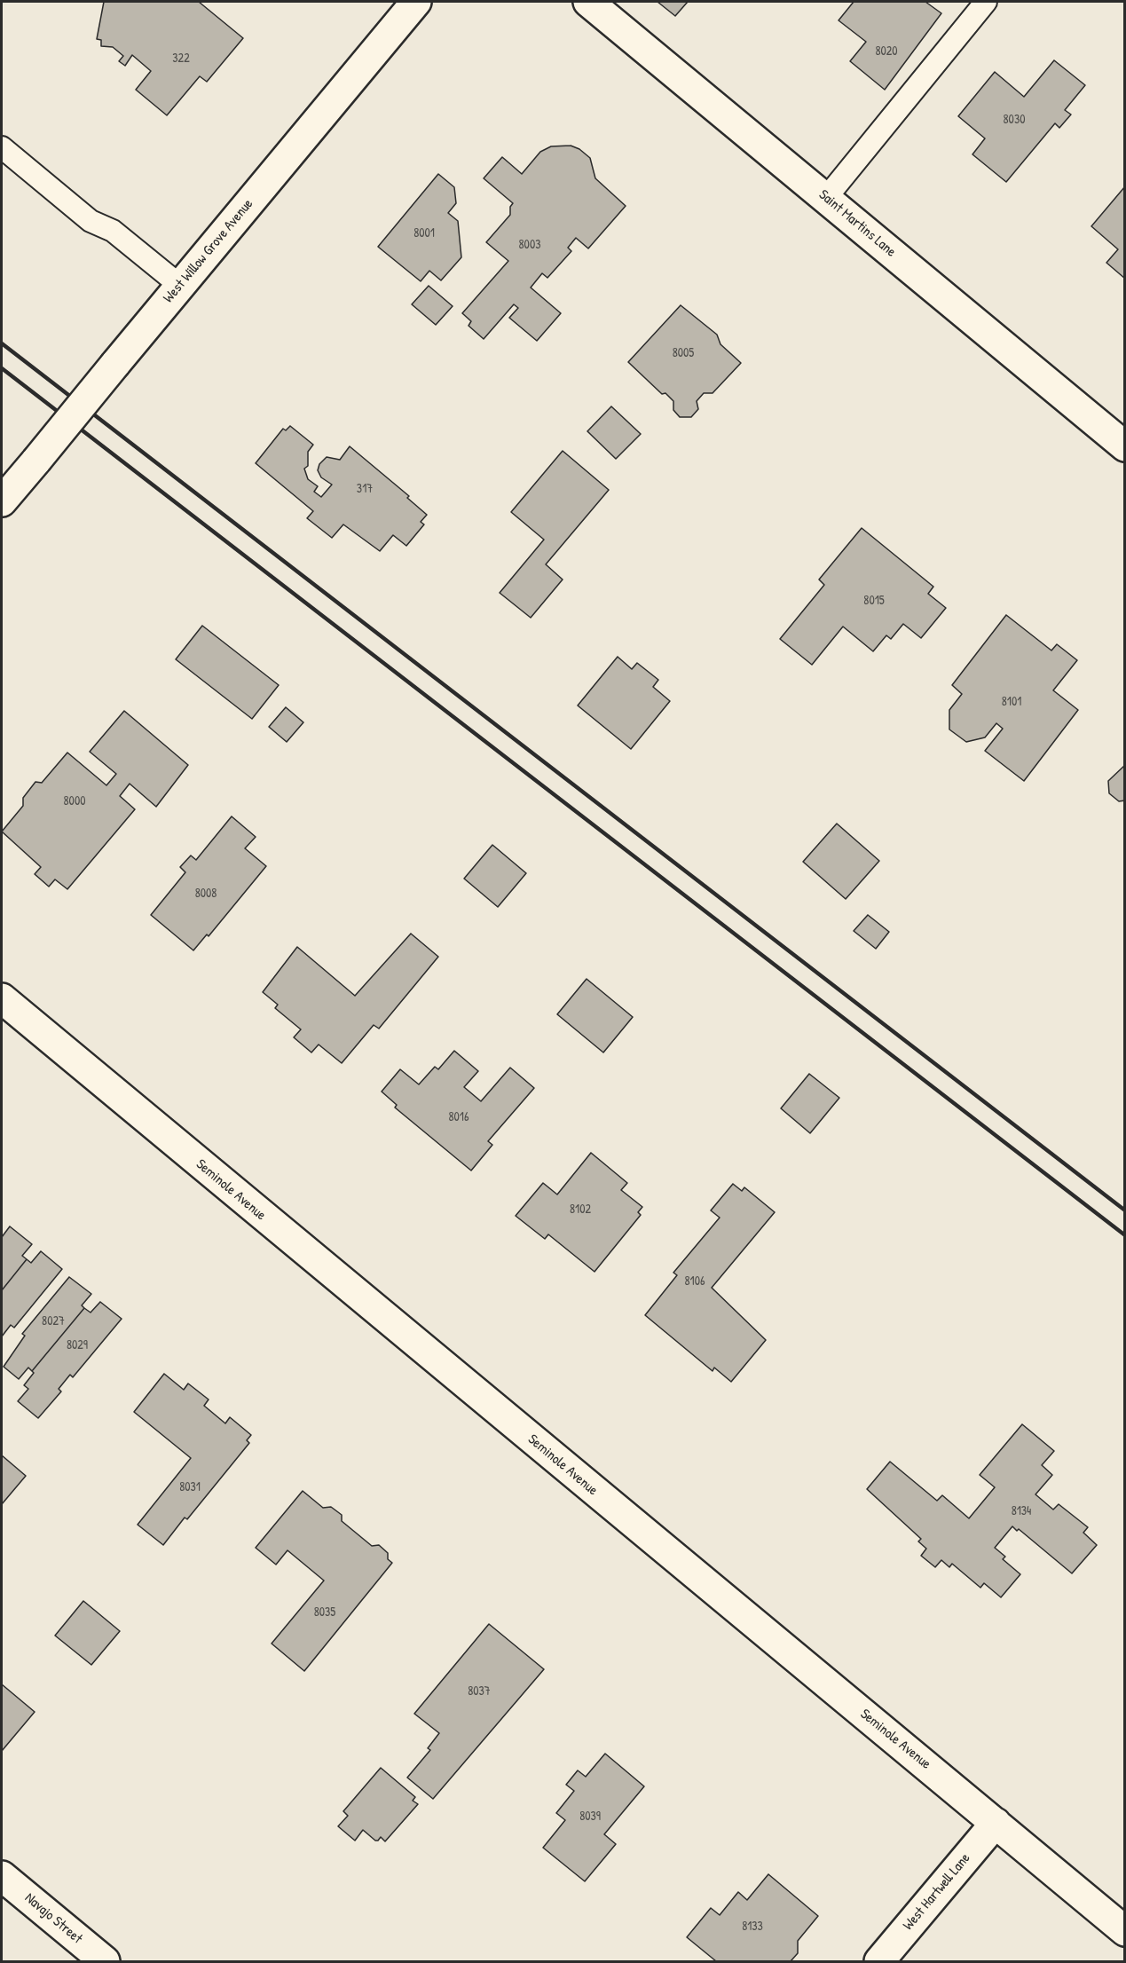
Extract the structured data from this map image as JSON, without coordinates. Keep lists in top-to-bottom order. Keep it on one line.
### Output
{"streets":{"street":["Saint Martins Lane","West Willow Grove Avenue","Seminole Avenue","West Hartwell Lane","Navajo Street"]},"crossings":[["Seminole Avenue","West Hartwell Lane"]],"house_numbers":["8020","322","8030","8001","8003","8005","317","8015","8101","8000","8008","8016","8102","8106","8027","8029","8031","8134","8035","8037","8039","8133"]}
